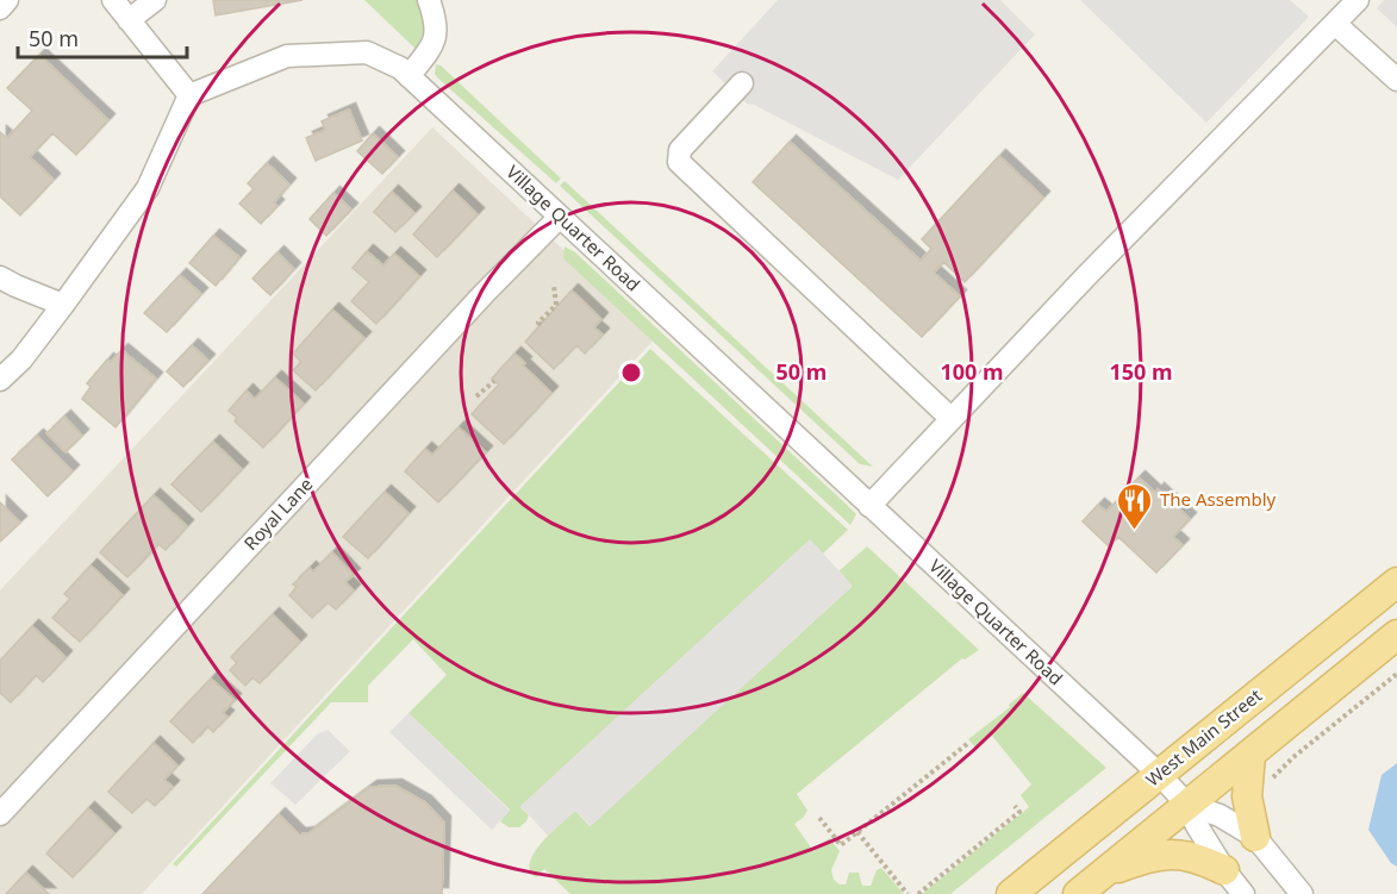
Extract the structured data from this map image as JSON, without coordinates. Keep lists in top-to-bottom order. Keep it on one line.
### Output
{"streets":{"main road":["West Main Street"],"street":["Village Quarter Road","Royal Lane"]},"crossings":[["Village Quarter Road","Royal Lane"],["Village Quarter Road","West Main Street"]],"places":{"restaurant":["The Assembly"]},"scale_bar":"50 m","rings":["50 m","100 m","150 m"]}
